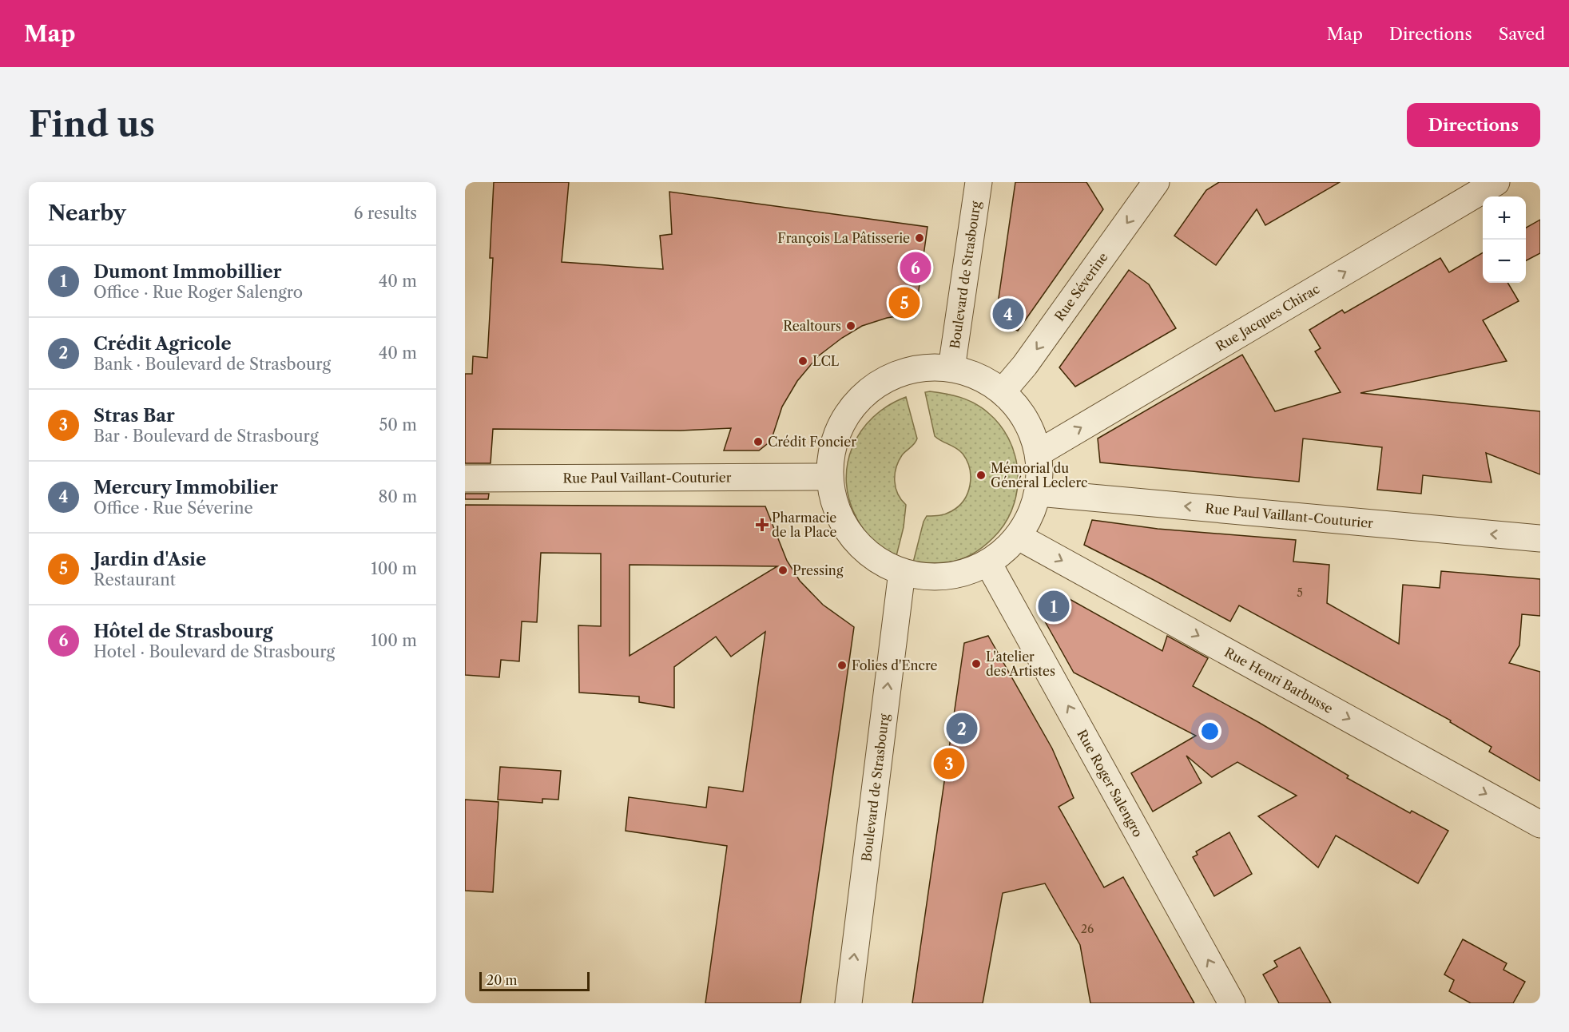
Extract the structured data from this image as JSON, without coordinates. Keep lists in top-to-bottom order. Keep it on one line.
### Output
{"streets":{"street":["Boulevard de Strasbourg","Rue Séverine","Rue Jacques Chirac","Rue Paul Vaillant-Couturier","Rue Henri Barbusse","Rue Roger Salengro"]},"one_way":["Boulevard de Strasbourg","Rue Séverine","Rue Jacques Chirac","Rue Paul Vaillant-Couturier","Rue Henri Barbusse","Rue Roger Salengro"],"places":{"other":["François La Pâtisserie","Realtours","LCL","Crédit Foncier","Mémorial du Général Leclerc","Pressing","L'atelier des Artistes","Folies d'Encre"],"health":["Pharmacie de la Place"]},"house_numbers":["5","26"],"scale_bar":"20 m","page":{"header":"Map","nav":["Map","Directions","Saved"],"buttons":"Directions","title":"Find us","heading":["Nearby","6 results"],"map_buttons":["+","−"],"list":[{"mark":"1","name":"Dumont Immobillier","note":"Office · Rue Roger Salengro","value":"40 m"},{"mark":"2","name":"Crédit Agricole","note":"Bank · Boulevard de Strasbourg","value":"40 m"},{"mark":"3","name":"Stras Bar","note":"Bar · Boulevard de Strasbourg","value":"50 m"},{"mark":"4","name":"Mercury Immobilier","note":"Office · Rue Séverine","value":"80 m"},{"mark":"5","name":"Jardin d'Asie","note":"Restaurant","value":"100 m"},{"mark":"6","name":"Hôtel de Strasbourg","note":"Hotel · Boulevard de Strasbourg","value":"100 m"}],"pins":["6","5","4","1","2","3"],"scale":"20 m"}}
